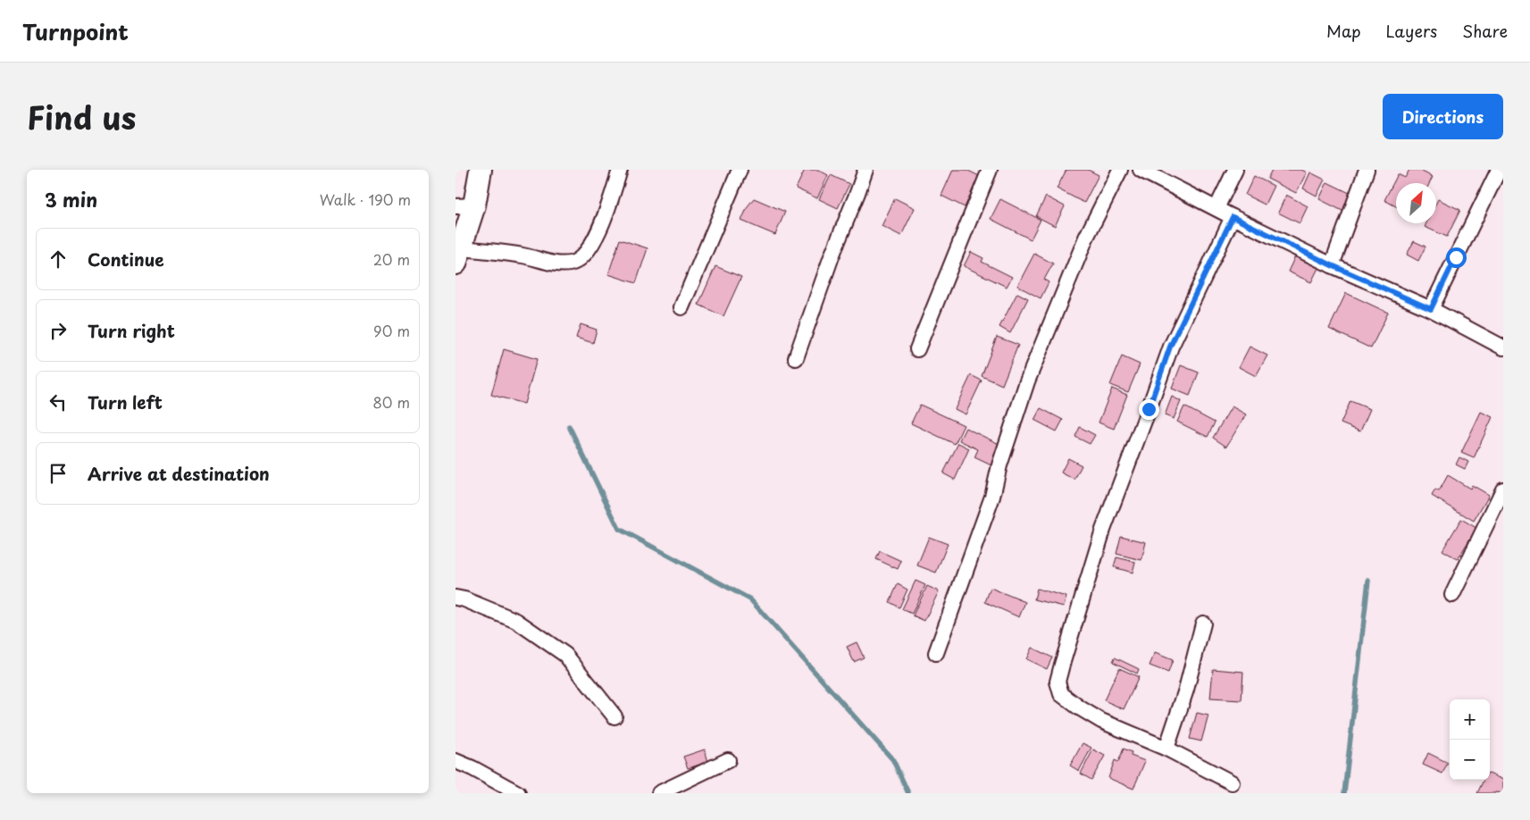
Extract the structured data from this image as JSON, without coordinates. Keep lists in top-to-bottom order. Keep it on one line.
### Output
{"north":"top right","page":{"header":"Turnpoint","nav":["Map","Layers","Share"],"title":"Find us","buttons":"Directions","heading":["3 min","Walk · 190 m"],"list":[["Continue","20 m"],["Turn right","90 m"],["Turn left","80 m"],"Arrive at destination"],"map_buttons":["+","−"]}}
